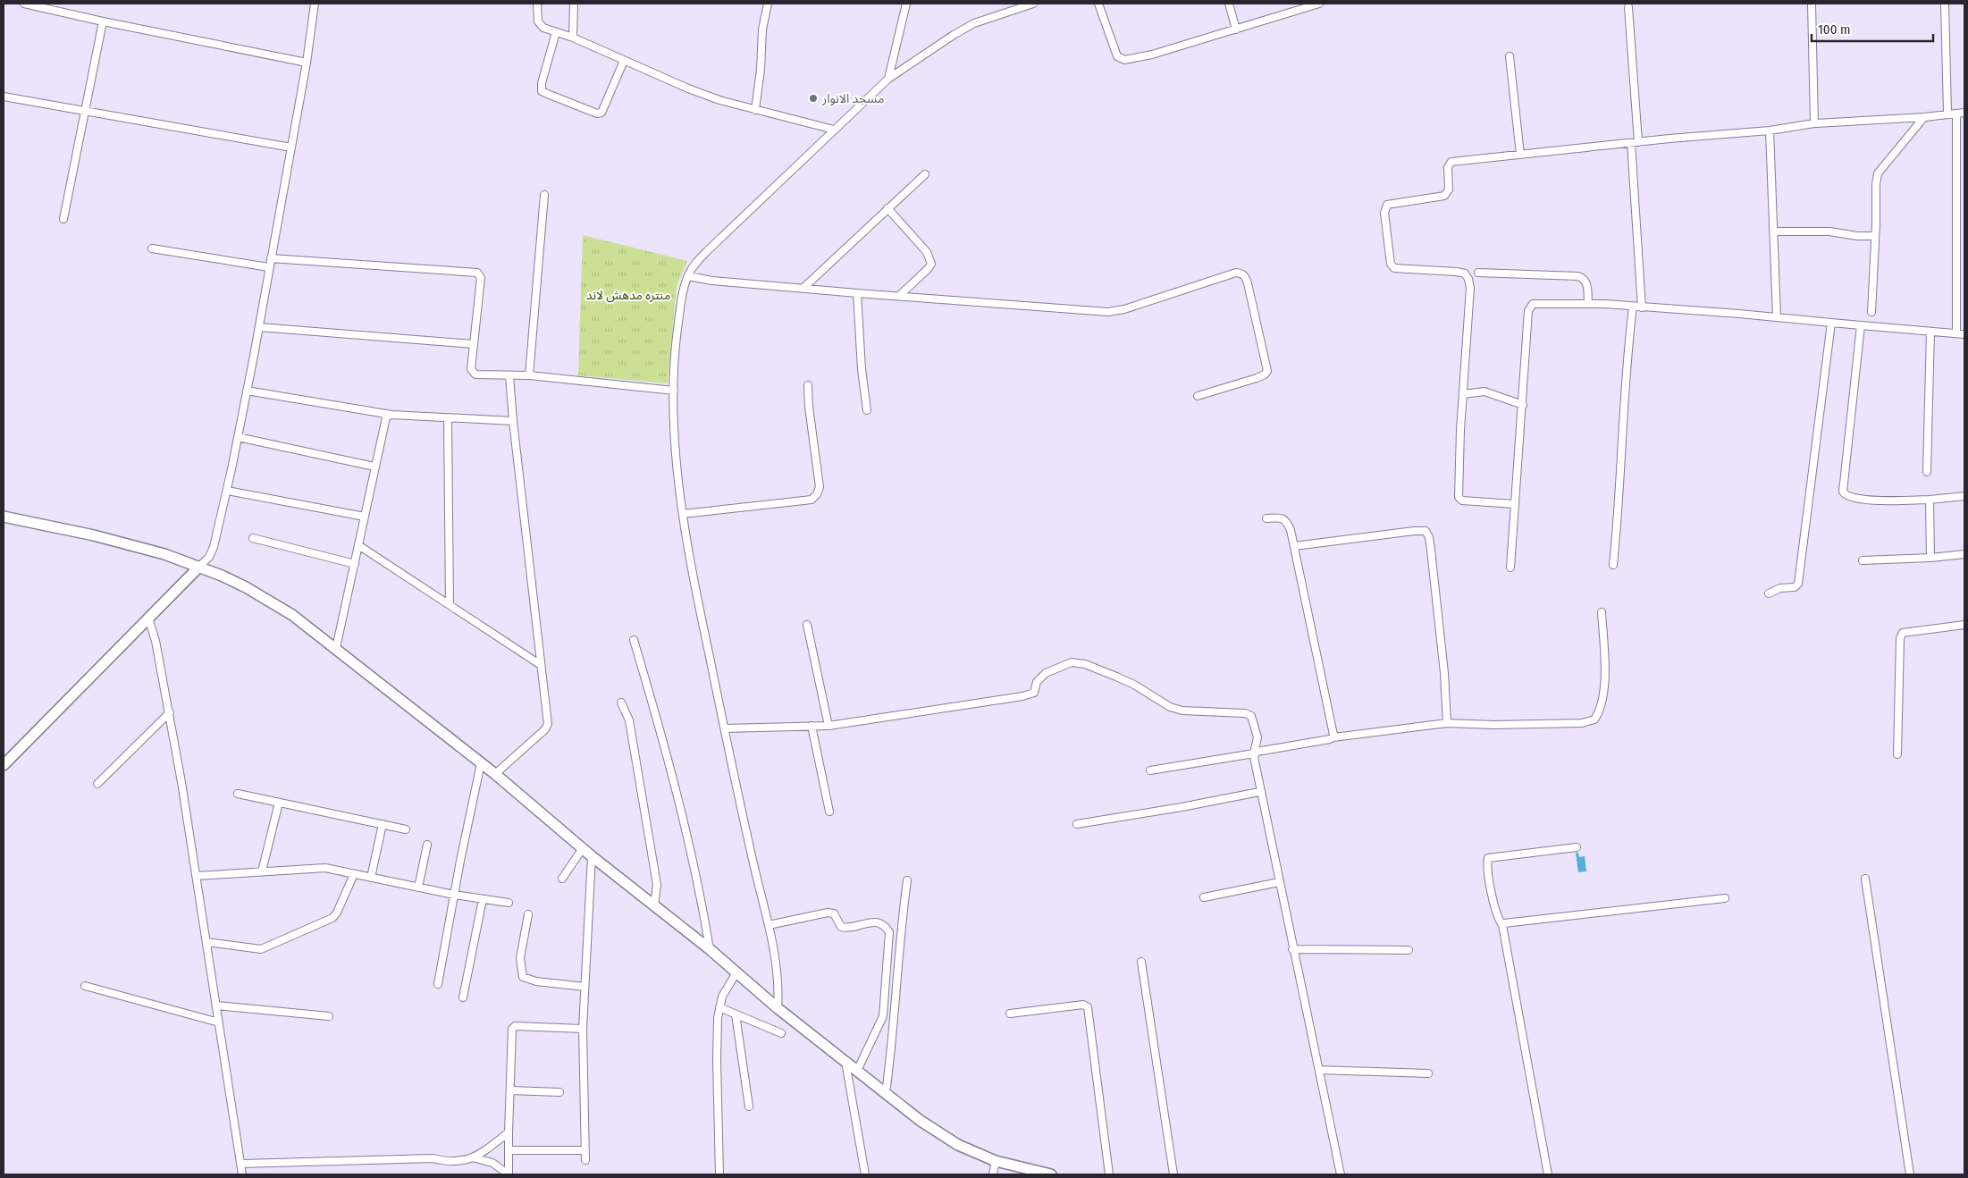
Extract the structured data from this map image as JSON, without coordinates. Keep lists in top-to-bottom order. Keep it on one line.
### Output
{"parks":["منتره مدهش لاند"],"places":["مسجد الانوار"],"scale_bar":"100 m"}
